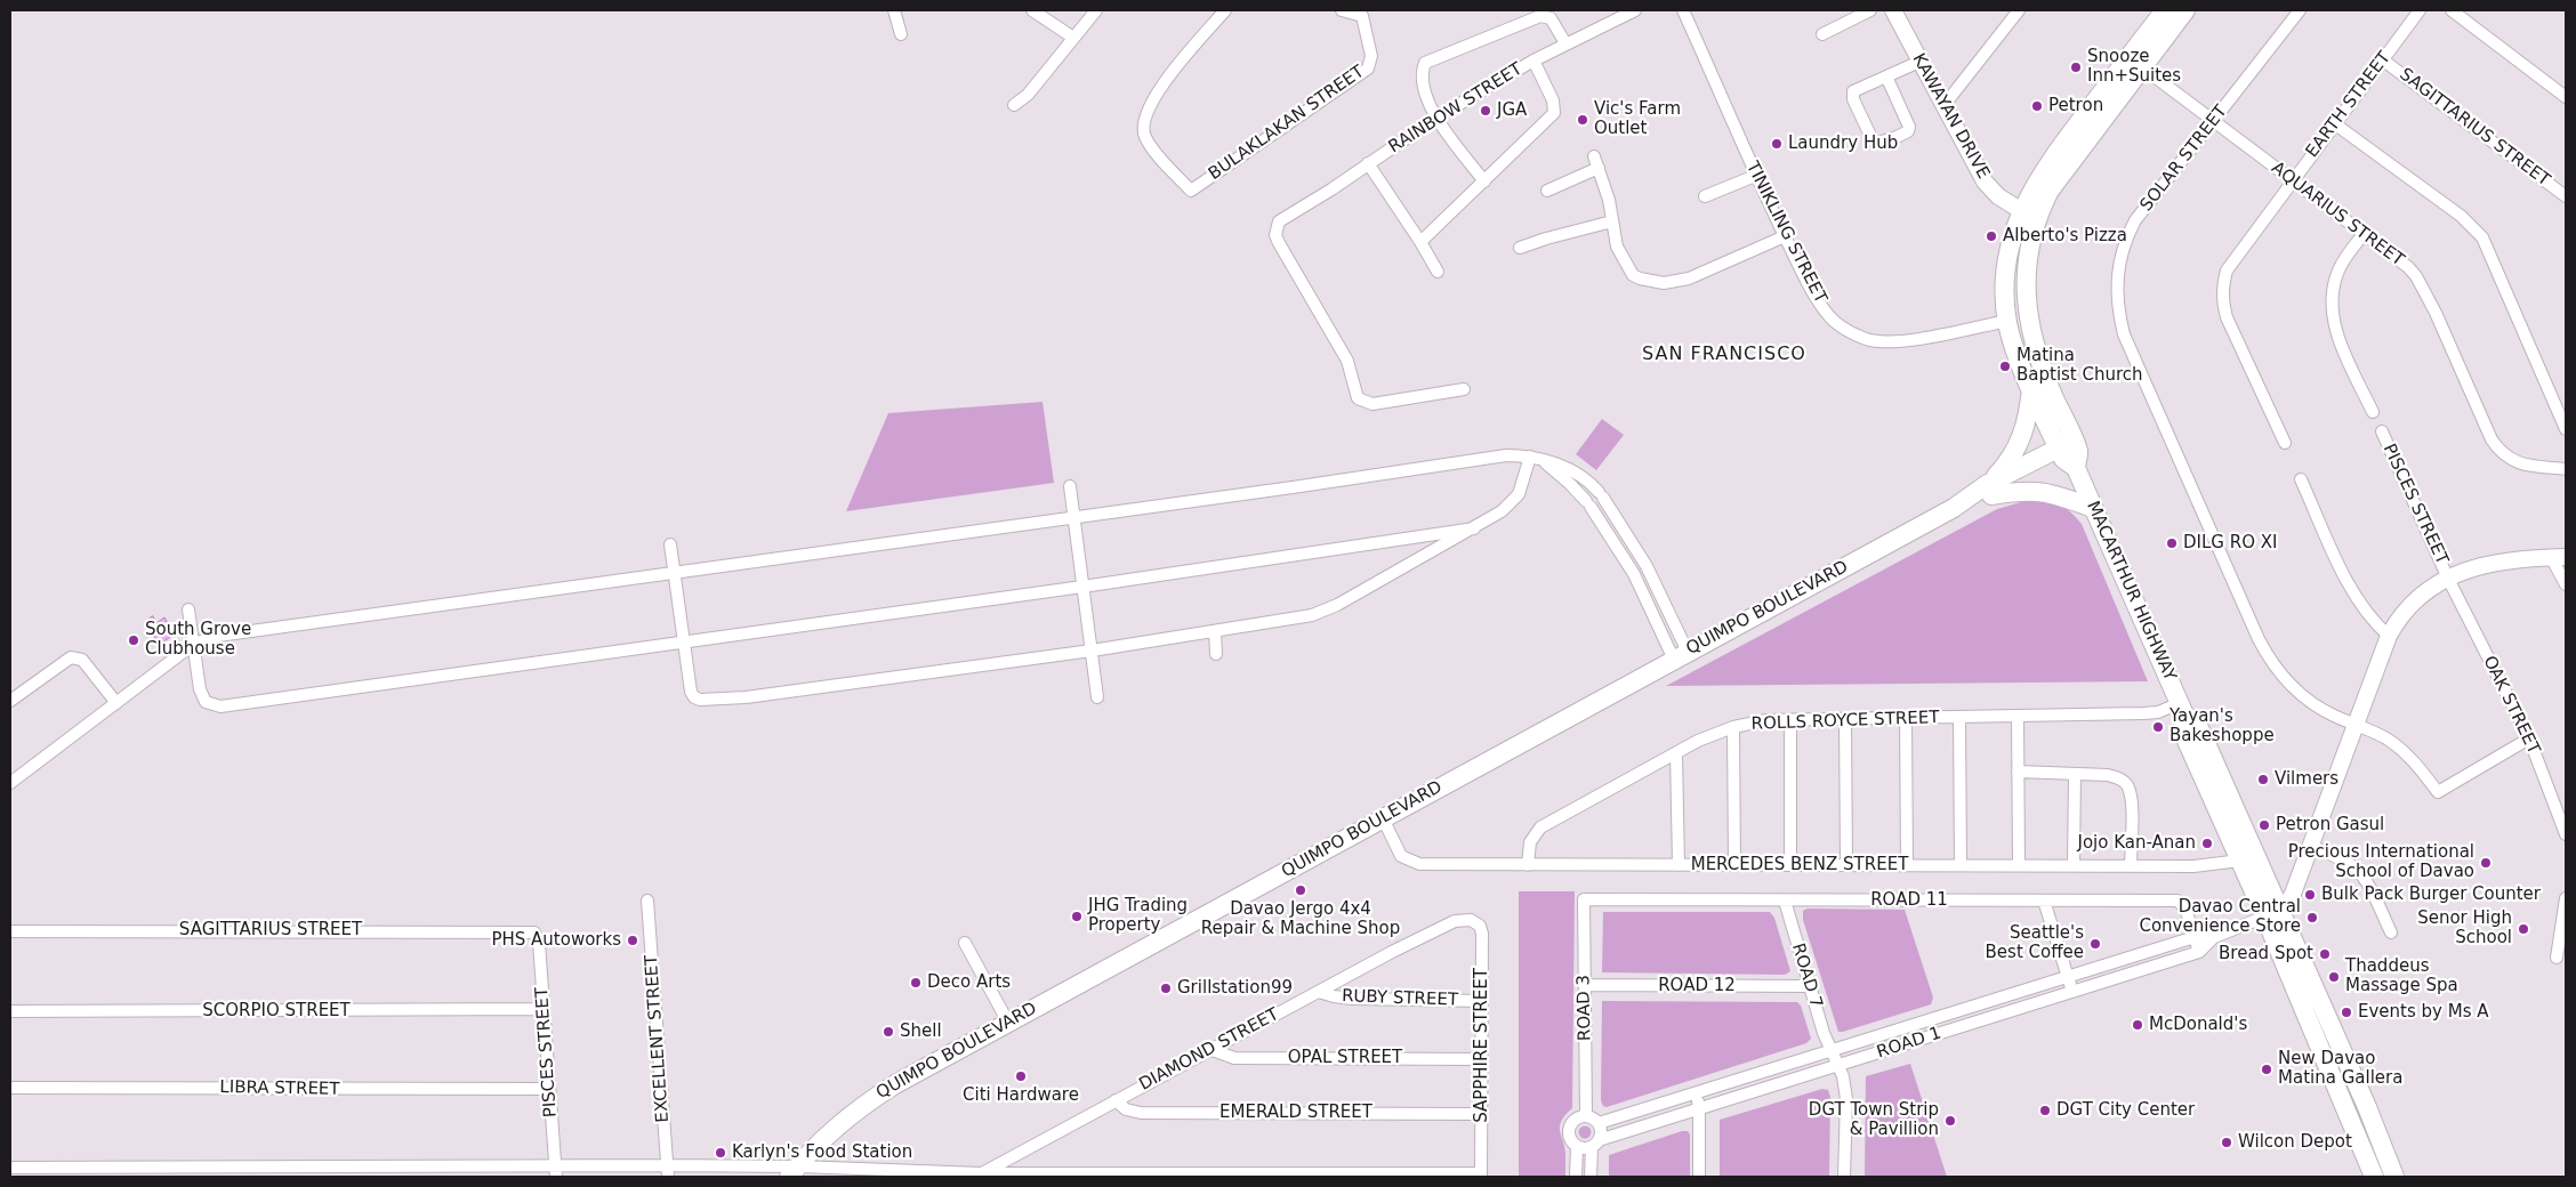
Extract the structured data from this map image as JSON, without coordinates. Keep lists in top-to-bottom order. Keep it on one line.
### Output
{"streets":{"main road":["MACARTHUR HIGHWAY","QUIMPO BOULEVARD"],"street":["EARTH STREET","RAINBOW STREET","KAWAYAN DRIVE","BULAKLAKAN STREET","SAGITTARIUS STREET","SOLAR STREET","AQUARIUS STREET","TINIKLING STREET","PISCES STREET","OAK STREET","ROLLS ROYCE STREET","MERCEDES BENZ STREET","ROAD 11","ROAD 7","ROAD 12","RUBY STREET","ROAD 3","SCORPIO STREET","EXCELLENT STREET","ROAD 1","SAPPHIRE STREET","DIAMOND STREET","OPAL STREET","LIBRA STREET","EMERALD STREET"]},"crossings":[["EARTH STREET","SAGITTARIUS STREET"],["EARTH STREET","AQUARIUS STREET"],["KAWAYAN DRIVE","MACARTHUR HIGHWAY"],["SAGITTARIUS STREET","PISCES STREET"],["SOLAR STREET","AQUARIUS STREET"],["SOLAR STREET","OAK STREET"],["AQUARIUS STREET","MACARTHUR HIGHWAY"],["TINIKLING STREET","MACARTHUR HIGHWAY"],["PISCES STREET","OAK STREET"],["PISCES STREET","SCORPIO STREET"],["PISCES STREET","LIBRA STREET"],["MACARTHUR HIGHWAY","QUIMPO BOULEVARD"],["MACARTHUR HIGHWAY","ROLLS ROYCE STREET"],["MACARTHUR HIGHWAY","MERCEDES BENZ STREET"],["MACARTHUR HIGHWAY","ROAD 1"],["QUIMPO BOULEVARD","MERCEDES BENZ STREET"],["ROLLS ROYCE STREET","MERCEDES BENZ STREET"],["ROAD 11","ROAD 7"],["ROAD 11","ROAD 3"],["ROAD 11","ROAD 1"],["ROAD 7","ROAD 12"],["ROAD 7","ROAD 1"],["ROAD 12","ROAD 3"],["RUBY STREET","SAPPHIRE STREET"],["RUBY STREET","DIAMOND STREET"],["ROAD 3","ROAD 1"],["SAPPHIRE STREET","DIAMOND STREET"],["SAPPHIRE STREET","OPAL STREET"],["SAPPHIRE STREET","EMERALD STREET"],["DIAMOND STREET","OPAL STREET"],["DIAMOND STREET","EMERALD STREET"]],"districts":["SAN FRANCISCO"],"places":["Snooze Inn+Suites","Petron","JGA","Vic's Farm Outlet","Laundry Hub","Alberto's Pizza","Matina Baptist Church","DILG RO XI","South Grove Clubhouse","Yayan's Bakeshoppe","Vilmers","Petron Gasul","Jojo Kan-Anan","Precious International School of Davao","Davao Jergo 4x4 Repair & Machine Shop","Bulk Pack Burger Counter","JHG Trading Property","Davao Central Convenience Store","Senor High School","PHS Autoworks","Seattle's Best Coffee","Bread Spot","Thaddeus Massage Spa","Deco Arts","Grillstation99","Events by Ms A","McDonald's","Shell","New Davao Matina Gallera","Citi Hardware","DGT City Center","DGT Town Strip & Pavillion","Wilcon Depot","Karlyn's Food Station"]}
